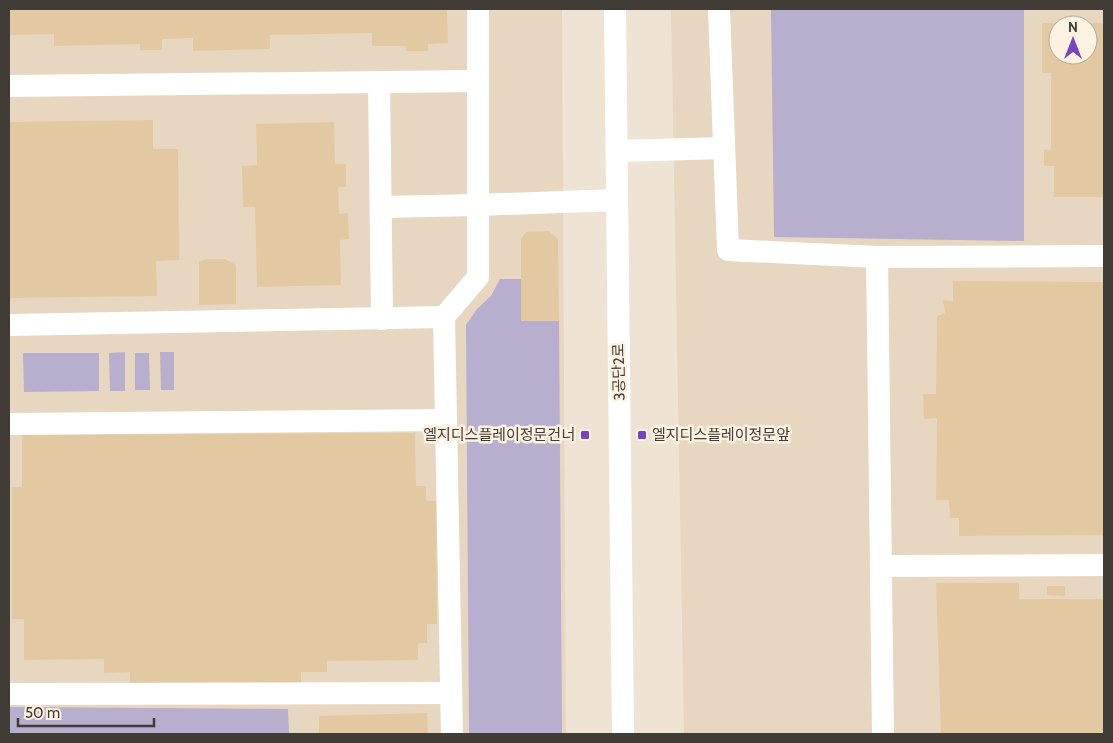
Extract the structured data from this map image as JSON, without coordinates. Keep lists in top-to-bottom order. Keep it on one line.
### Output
{"streets":{"street":["3공단2로"]},"places":{"transit":["엘지디스플레이정문건너","엘지디스플레이정문앞"]},"scale_bar":"50 m","north":"top"}
